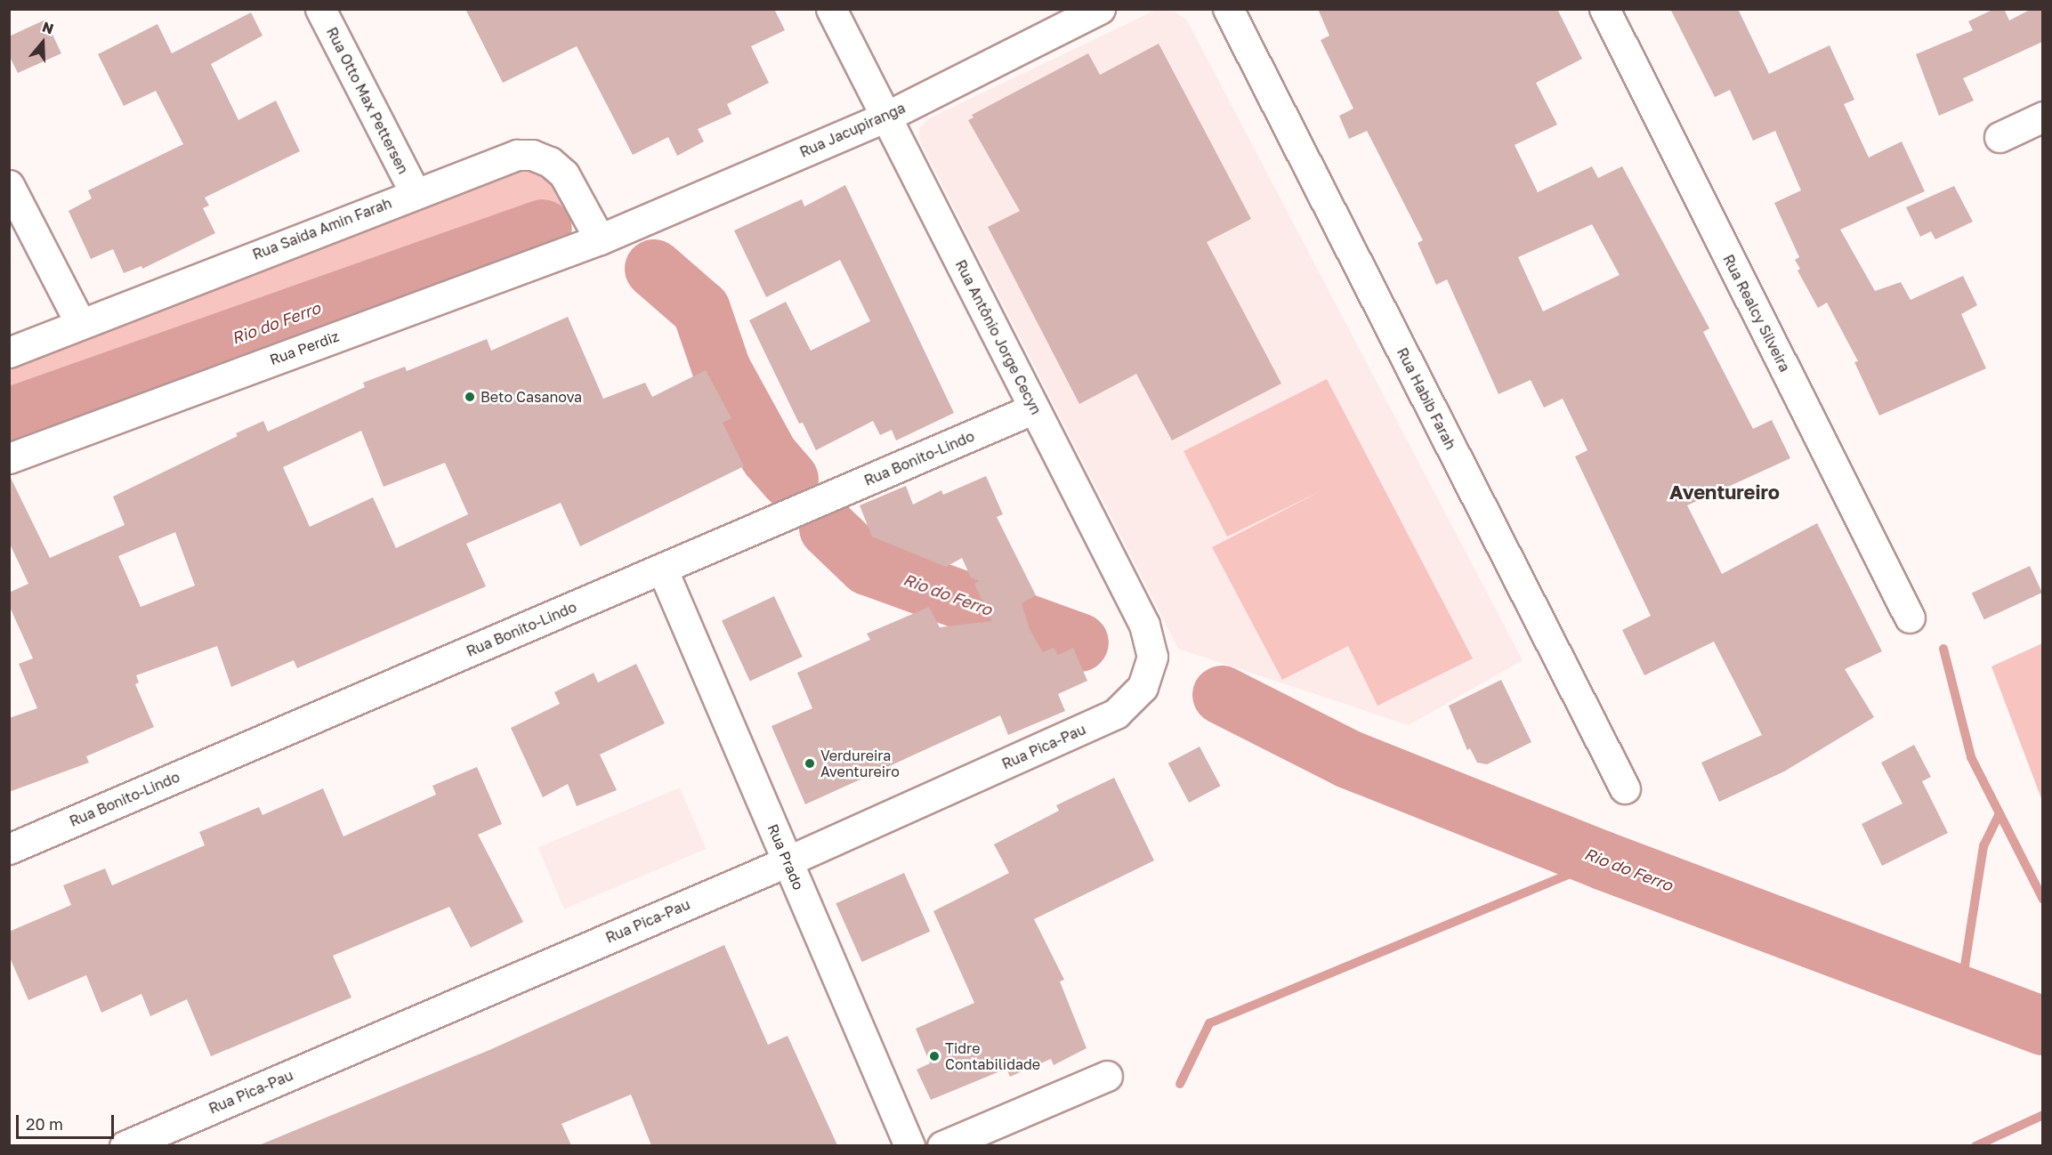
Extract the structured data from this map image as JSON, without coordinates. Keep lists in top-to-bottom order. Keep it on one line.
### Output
{"streets":{"street":["Rua Otto Max Pettersen","Rua Jacupiranga","Rua Saida Amin Farah","Rua Realcy Silveira","Rua Antônio Jorge Cecyn","Rua Perdiz","Rua Habib Farah","Rua Bonito-Lindo","Rua Pica-Pau","Rua Prado"]},"crossings":[["Rua Otto Max Pettersen","Rua Saida Amin Farah"],["Rua Jacupiranga","Rua Saida Amin Farah"],["Rua Jacupiranga","Rua Antônio Jorge Cecyn"],["Rua Jacupiranga","Rua Perdiz"],["Rua Saida Amin Farah","Rua Perdiz"],["Rua Antônio Jorge Cecyn","Rua Bonito-Lindo"],["Rua Antônio Jorge Cecyn","Rua Pica-Pau"],["Rua Bonito-Lindo","Rua Prado"],["Rua Pica-Pau","Rua Prado"]],"districts":["Aventureiro"],"water":["Rio do Ferro"],"places":["Beto Casanova","Verdureira Aventureiro","Tidre Contabilidade"],"scale_bar":"20 m","north":"top"}
